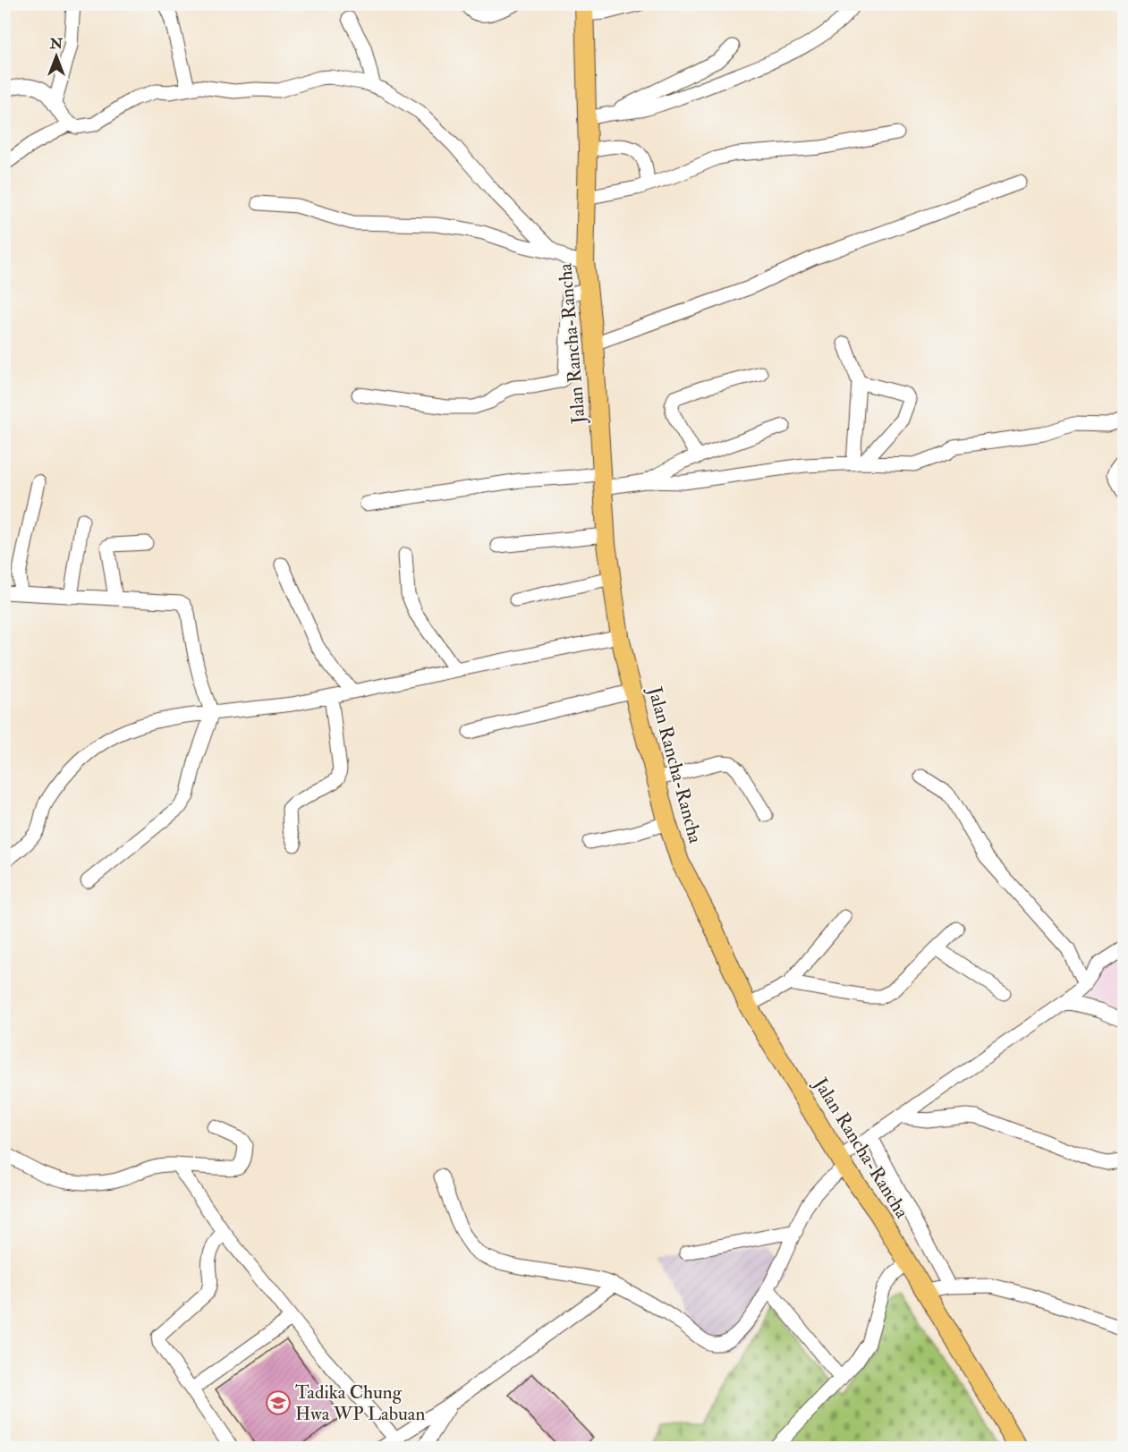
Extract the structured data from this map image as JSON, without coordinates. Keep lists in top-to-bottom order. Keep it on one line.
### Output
{"streets":{"main road":["Jalan Rancha-Rancha"]},"places":{"school or university":["Tadika Chung Hwa WP Labuan"]},"north":"top"}
